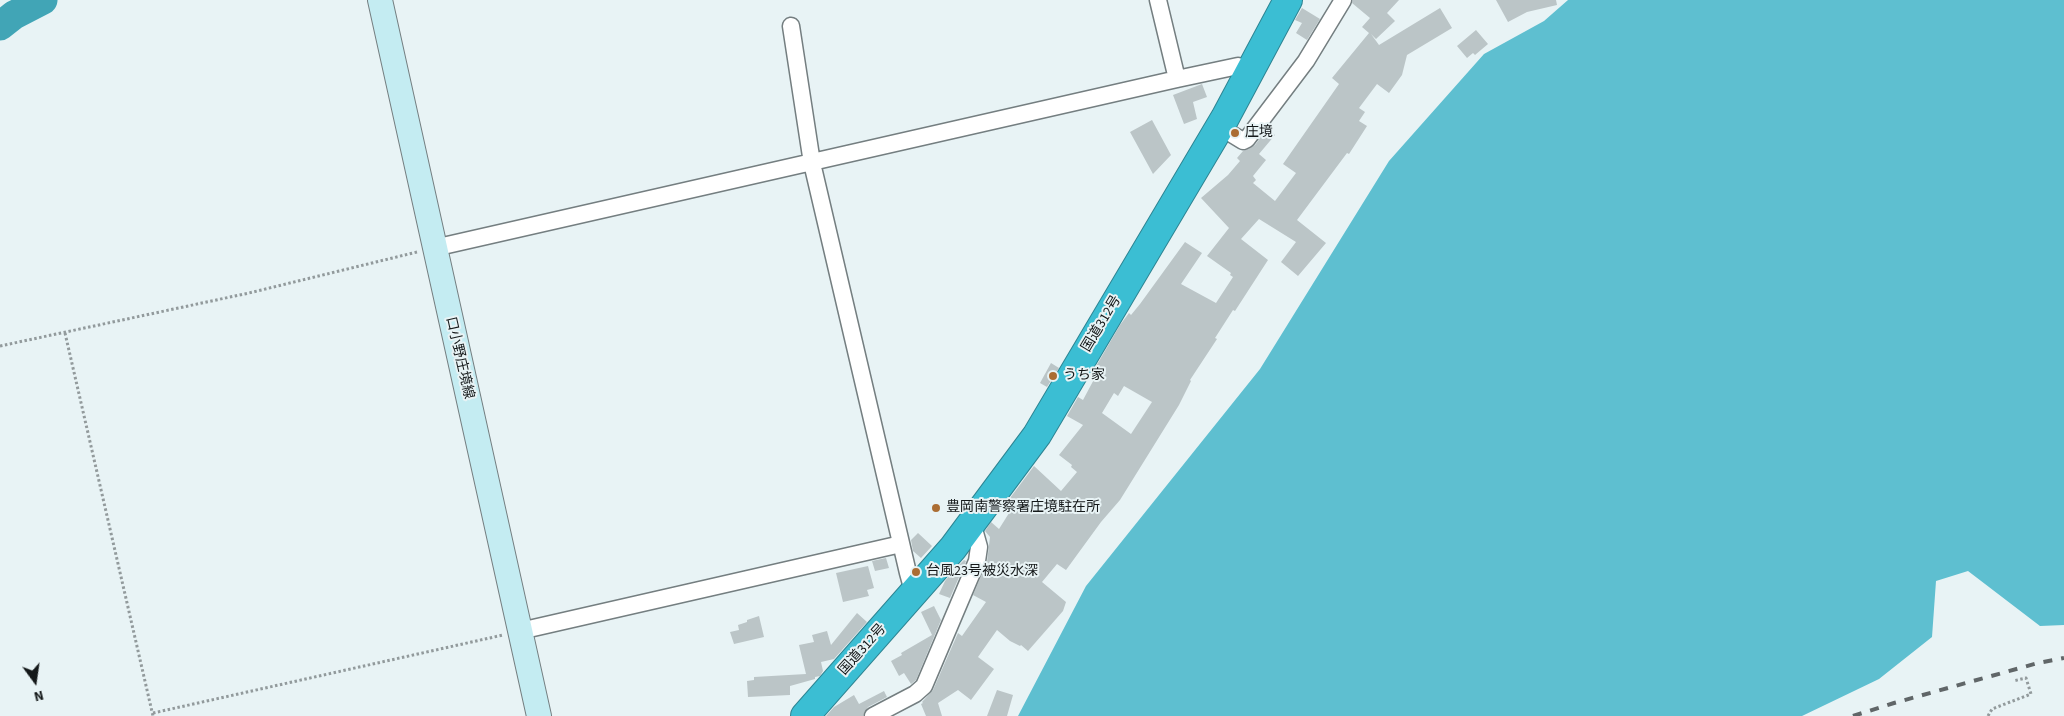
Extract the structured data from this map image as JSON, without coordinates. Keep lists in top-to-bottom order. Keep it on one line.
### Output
{"streets":{"highway":["国道312号"],"main road":["口小野庄境線"]},"places":["庄境","うち家","豊岡南警察署庄境駐在所","台風23号被災水深"],"north":"bottom"}
